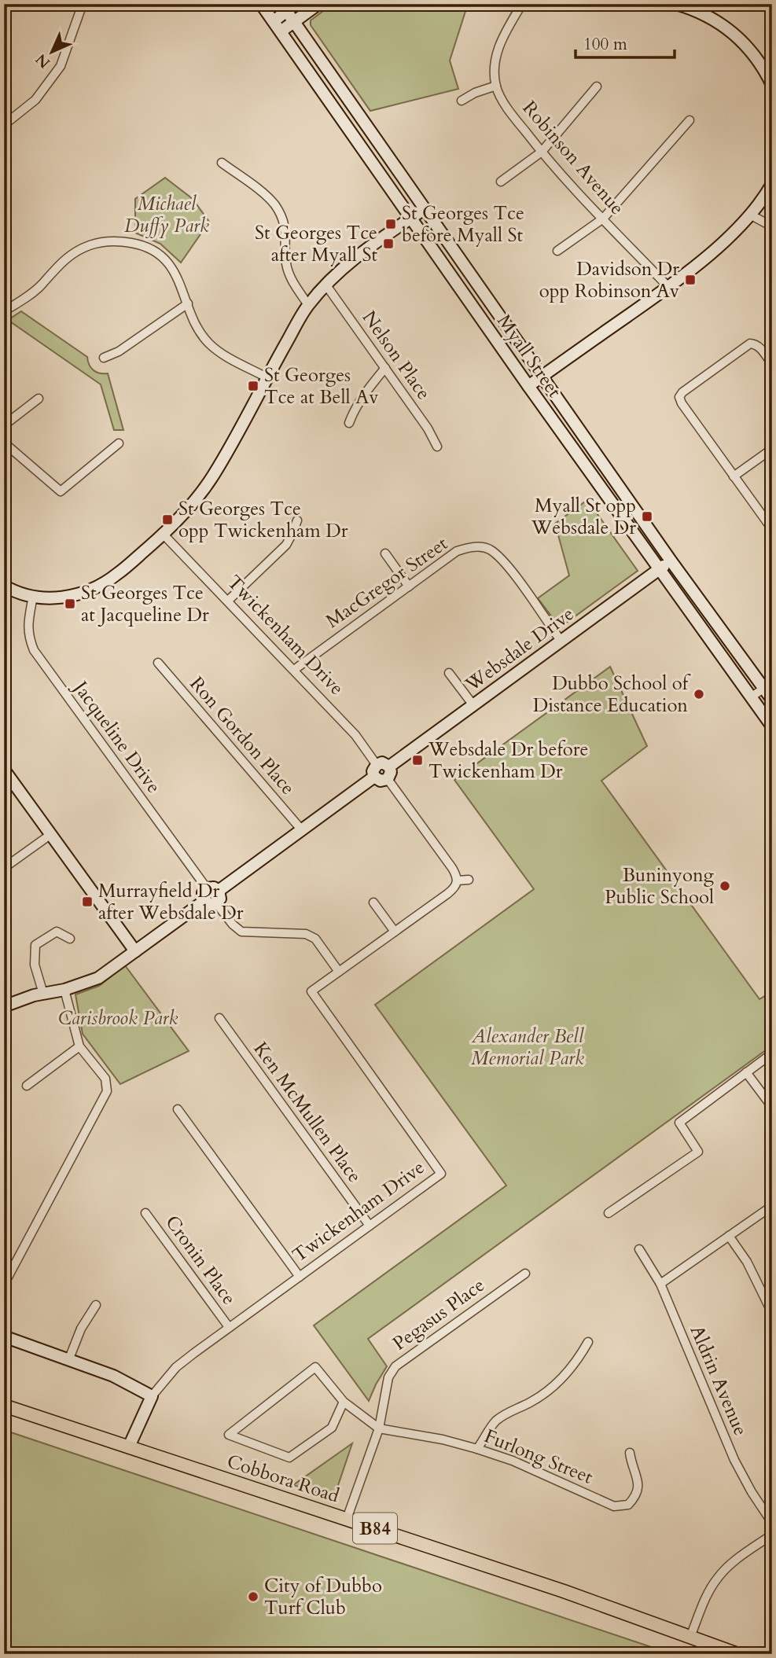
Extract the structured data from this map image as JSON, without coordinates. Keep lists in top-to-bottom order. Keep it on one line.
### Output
{"streets":{"main road":["Cobbora Road","B84"],"street":["Robinson Avenue","Nelson Place","Myall Street","MacGregor Street","Twickenham Drive","Websdale Drive","Ron Gordon Place","Jacqueline Drive","Ken McMullen Place","Cronin Place","Pegasus Place","Aldrin Avenue","Furlong Street"]},"crossings":[["Myall Street","Websdale Drive"],["MacGregor Street","Twickenham Drive"],["MacGregor Street","Websdale Drive"],["Twickenham Drive","Websdale Drive"],["Twickenham Drive","Ken McMullen Place"],["Twickenham Drive","Cronin Place"],["Twickenham Drive","Cobbora Road"],["Pegasus Place","Furlong Street"],["Pegasus Place","Cobbora Road"]],"parks":["Michael Duffy Park","Carisbrook Park","Alexander Bell Memorial Park"],"places":{"transit":["St Georges Tce before Myall St","St Georges Tce after Myall St","Davidson Dr opp Robinson Av","St Georges Tce at Bell Av","Myall St opp Websdale Dr","St Georges Tce opp Twickenham Dr","St Georges Tce at Jacqueline Dr","Websdale Dr before Twickenham Dr","Murrayfield Dr after Websdale Dr"],"other":["Dubbo School of Distance Education","Buninyong Public School","City of Dubbo Turf Club"]},"scale_bar":"100 m","north":"bottom left"}
